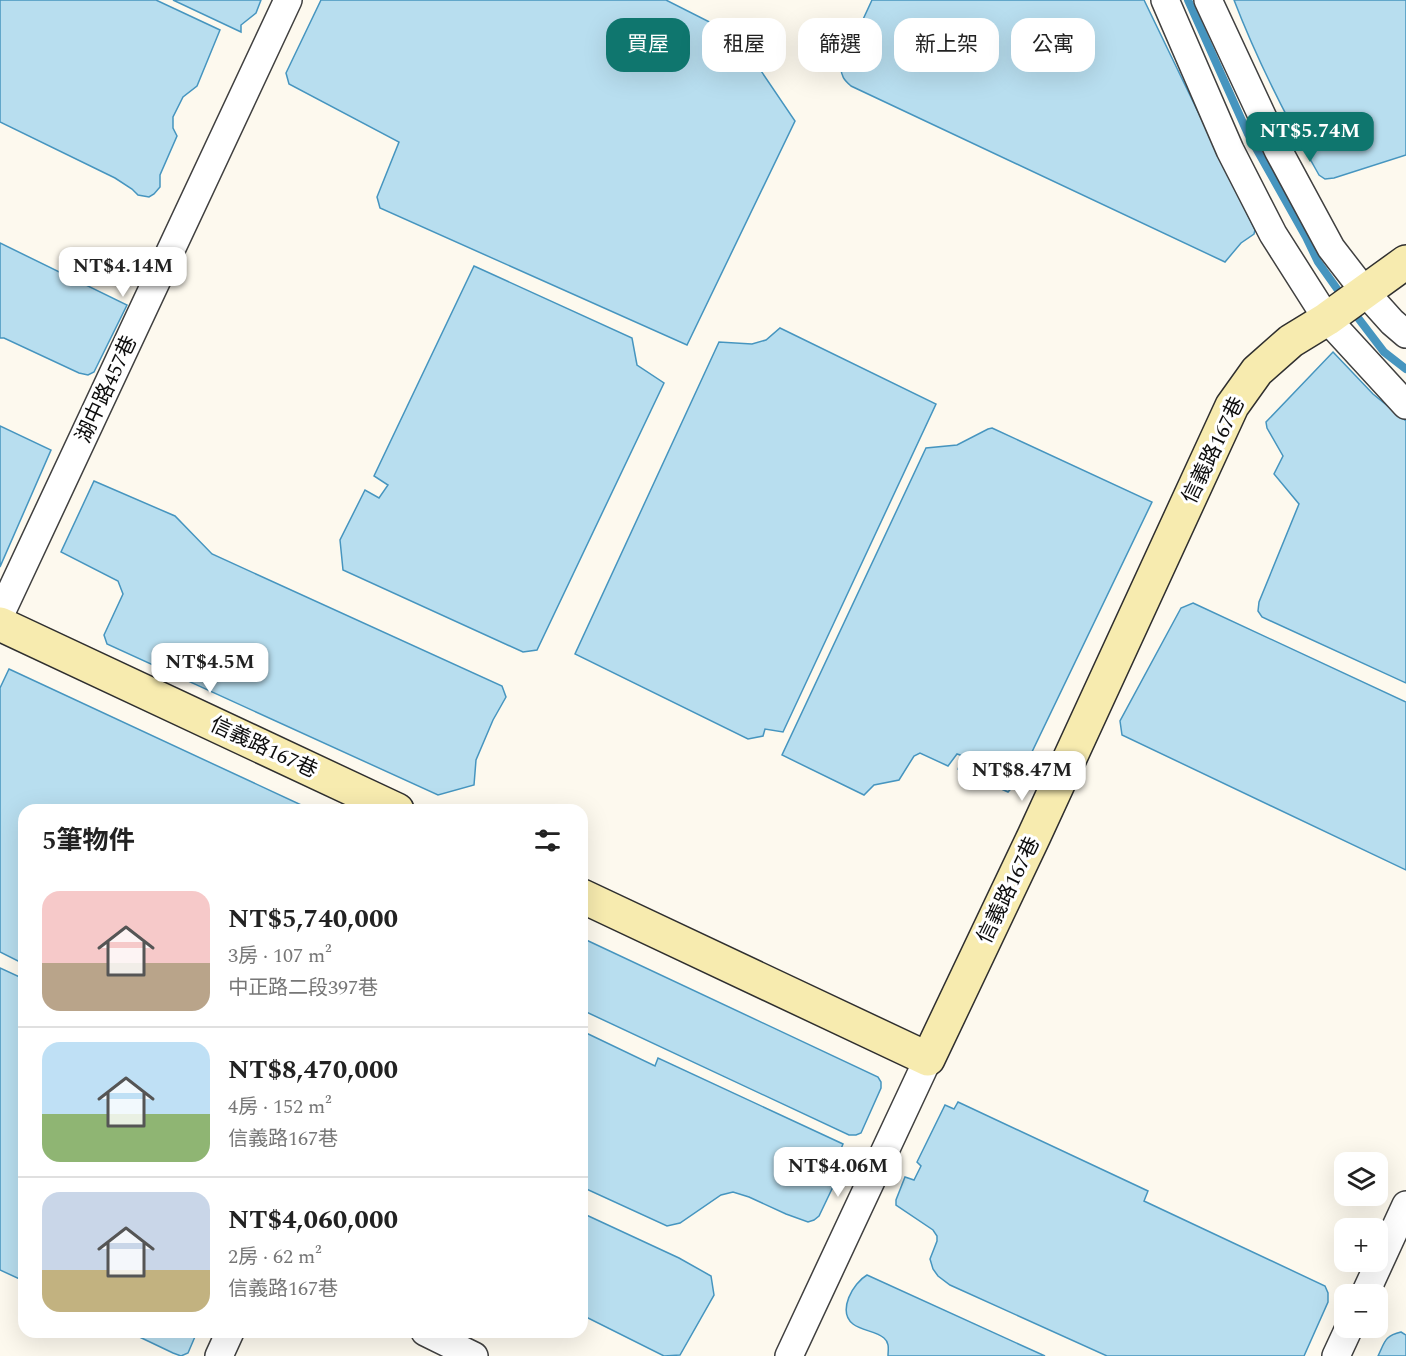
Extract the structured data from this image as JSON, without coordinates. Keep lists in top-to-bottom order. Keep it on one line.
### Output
{"streets":{"street":["湖中路457巷","信義路167巷"]},"page":{"chip":["買屋","租屋","篩選","新上架","公寓"],"price":["NT$5.74M","NT$4.14M","NT$4.5M","NT$8.47M","NT$4.06M"],"heading":"5筆物件","list":[{"name":"NT$5,740,000","note":"3房 · 107 m² · 中正路二段397巷"},{"name":"NT$8,470,000","note":"4房 · 152 m² · 信義路167巷"},{"name":"NT$4,060,000","note":"2房 · 62 m² · 信義路167巷"}],"map_buttons":["+","−"]}}
